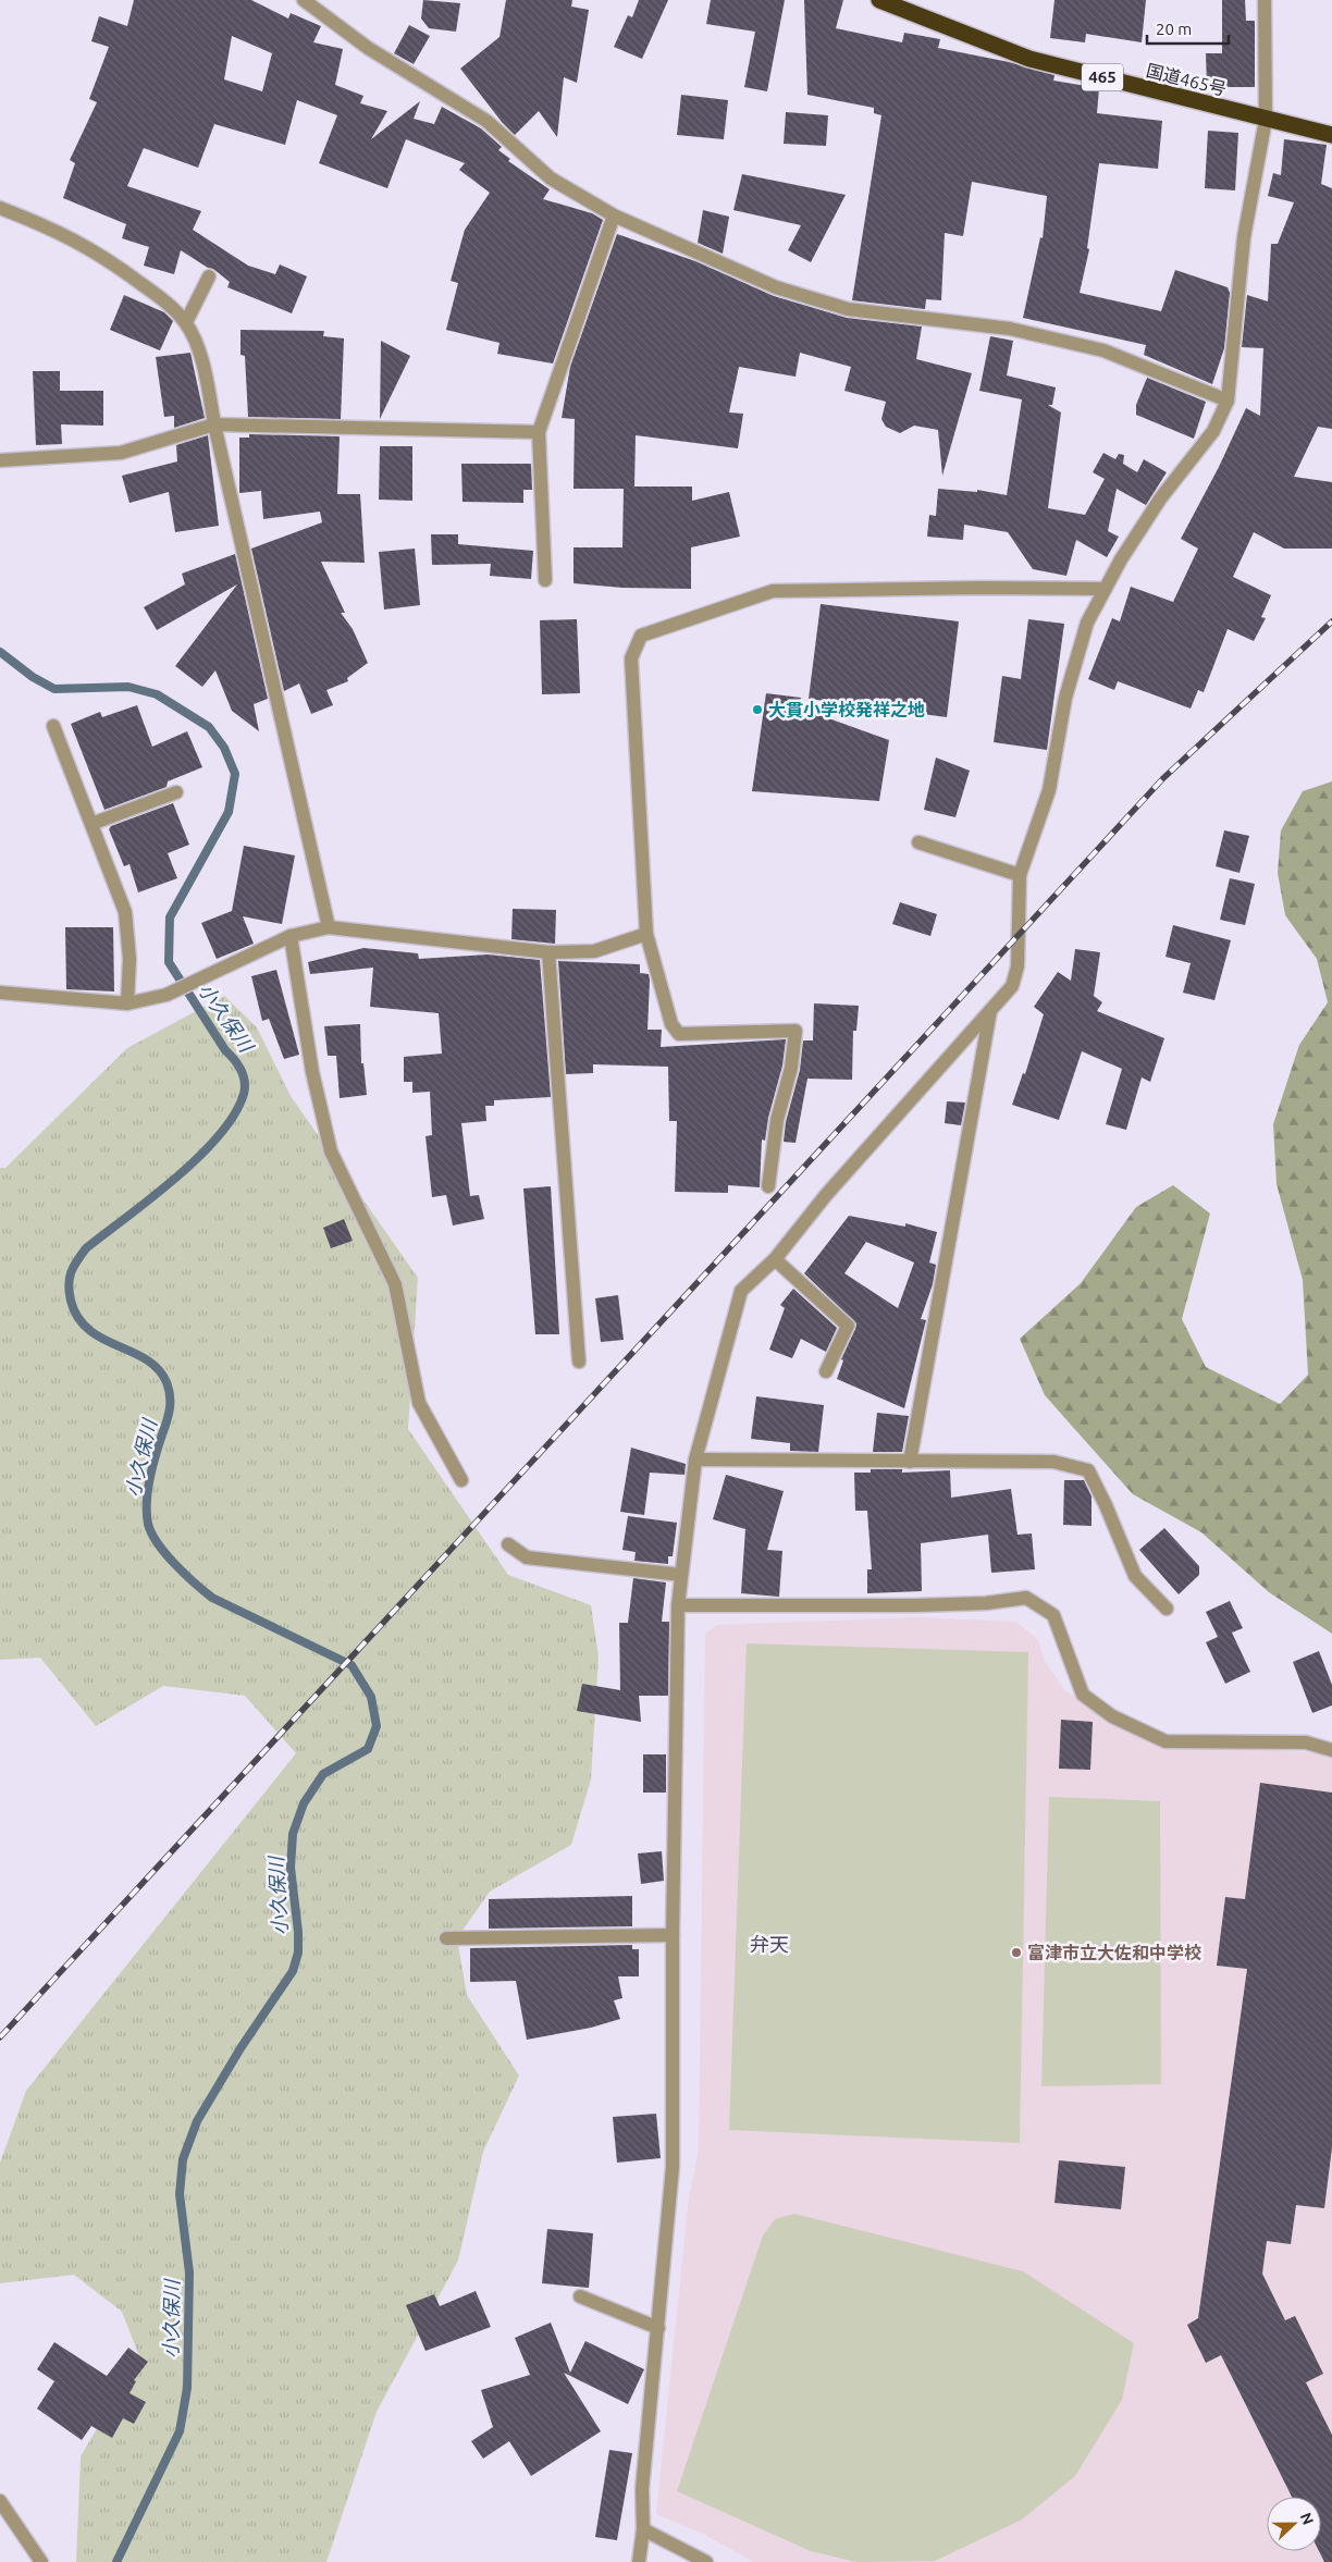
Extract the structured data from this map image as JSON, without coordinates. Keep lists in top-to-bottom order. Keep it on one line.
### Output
{"streets":{"highway":["465","国道465号"]},"districts":["弁天"],"water":["小久保川"],"places":["大貫小学校発祥之地","富津市立大佐和中学校"],"scale_bar":"20 m","north":"right"}
